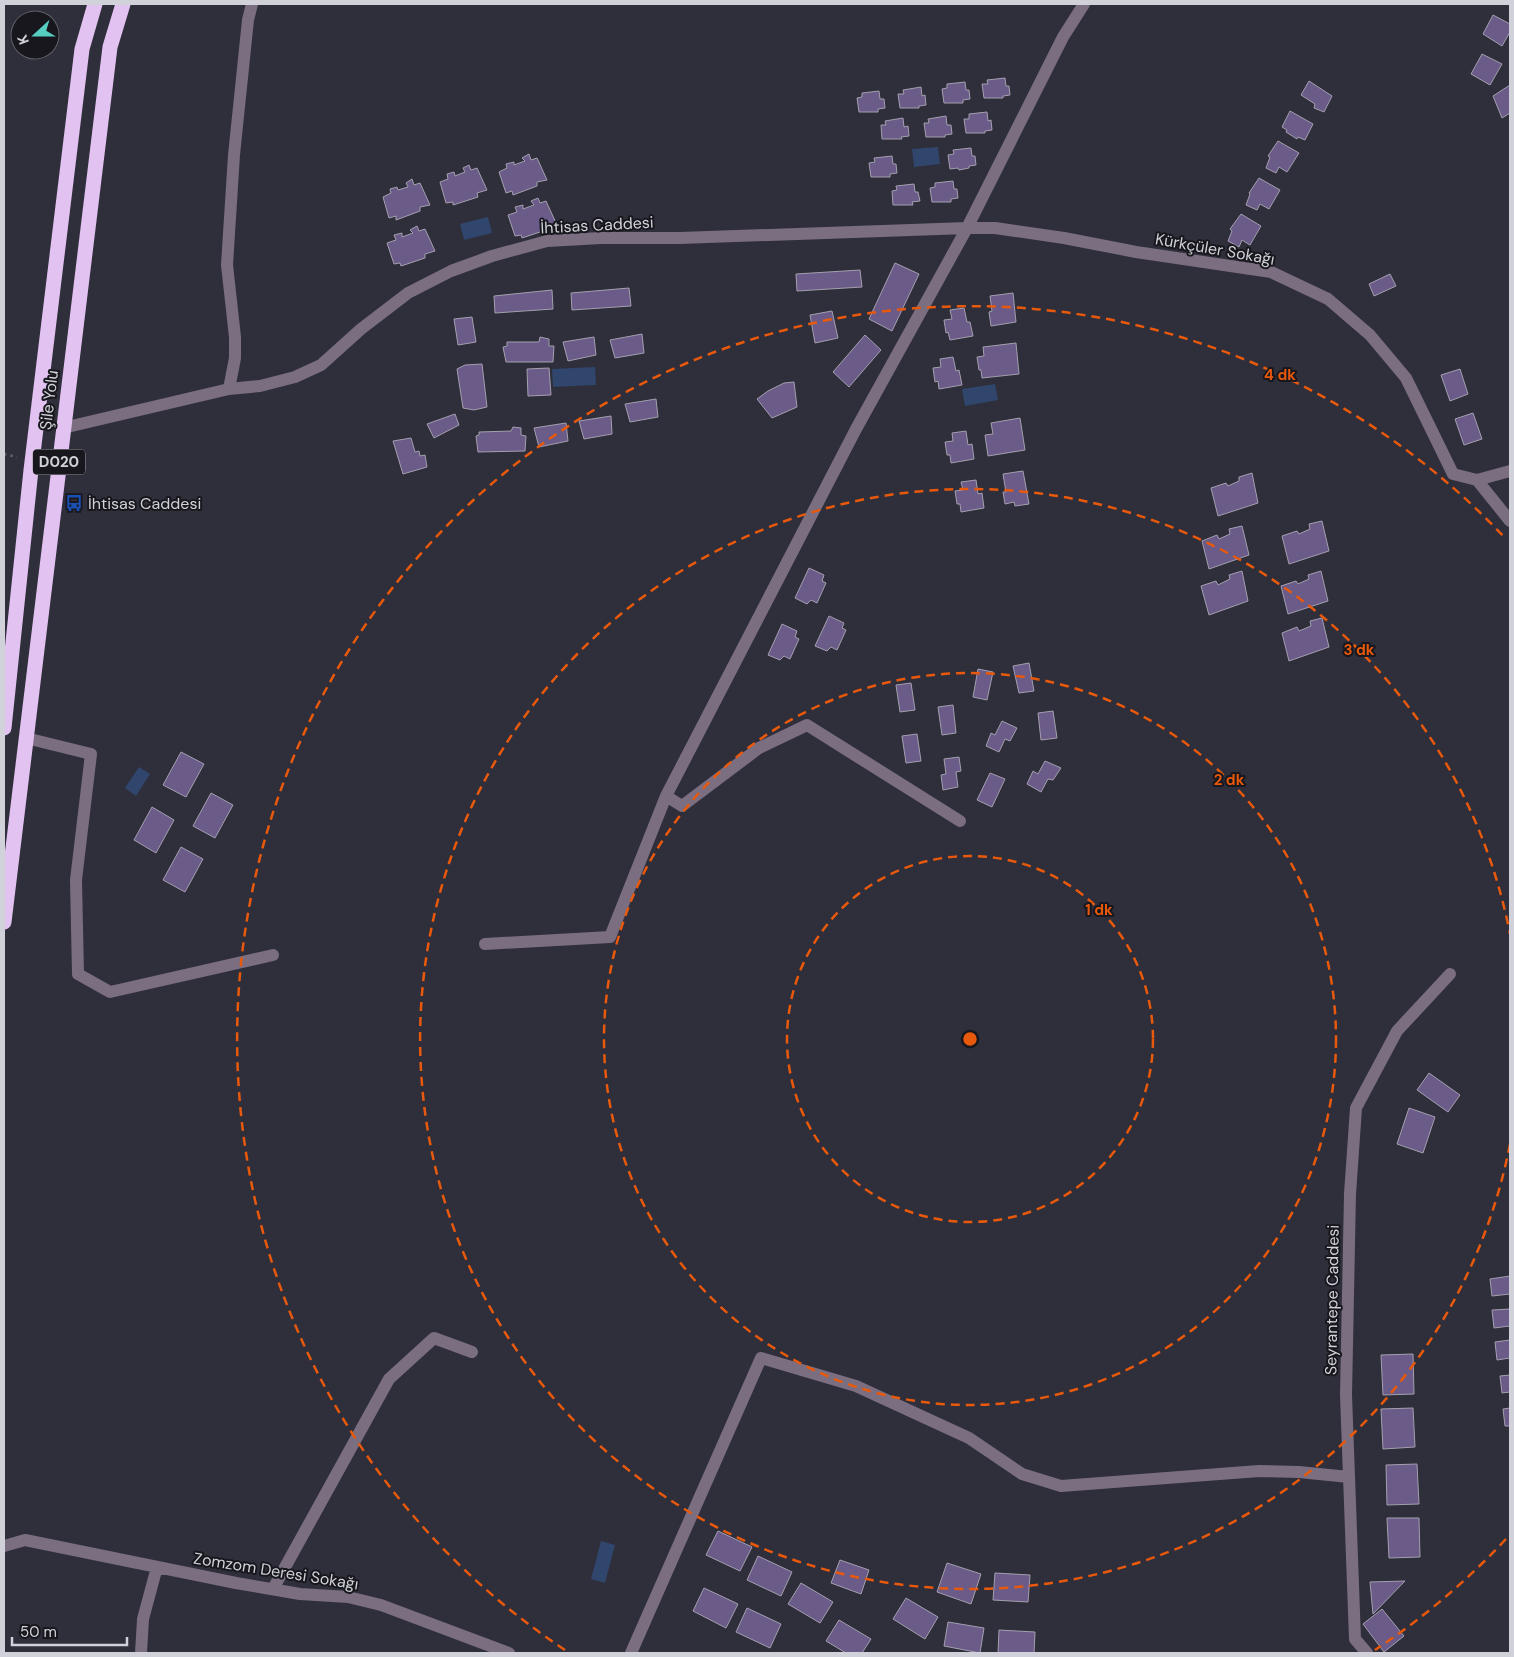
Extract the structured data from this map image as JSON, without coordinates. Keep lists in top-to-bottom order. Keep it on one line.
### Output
{"streets":{"highway":["Şile Yolu","D020"],"street":["İhtisas Caddesi","Kürkçüler Sokağı","Seyrantepe Caddesi","Zomzom Deresi Sokağı"]},"crossings":[["İhtisas Caddesi","Kürkçüler Sokağı"],["İhtisas Caddesi","Şile Yolu"]],"places":{"bus stop":["İhtisas Caddesi"]},"scale_bar":"50 m","north":"left","rings":["4 dk","3 dk","2 dk","1 dk"]}
